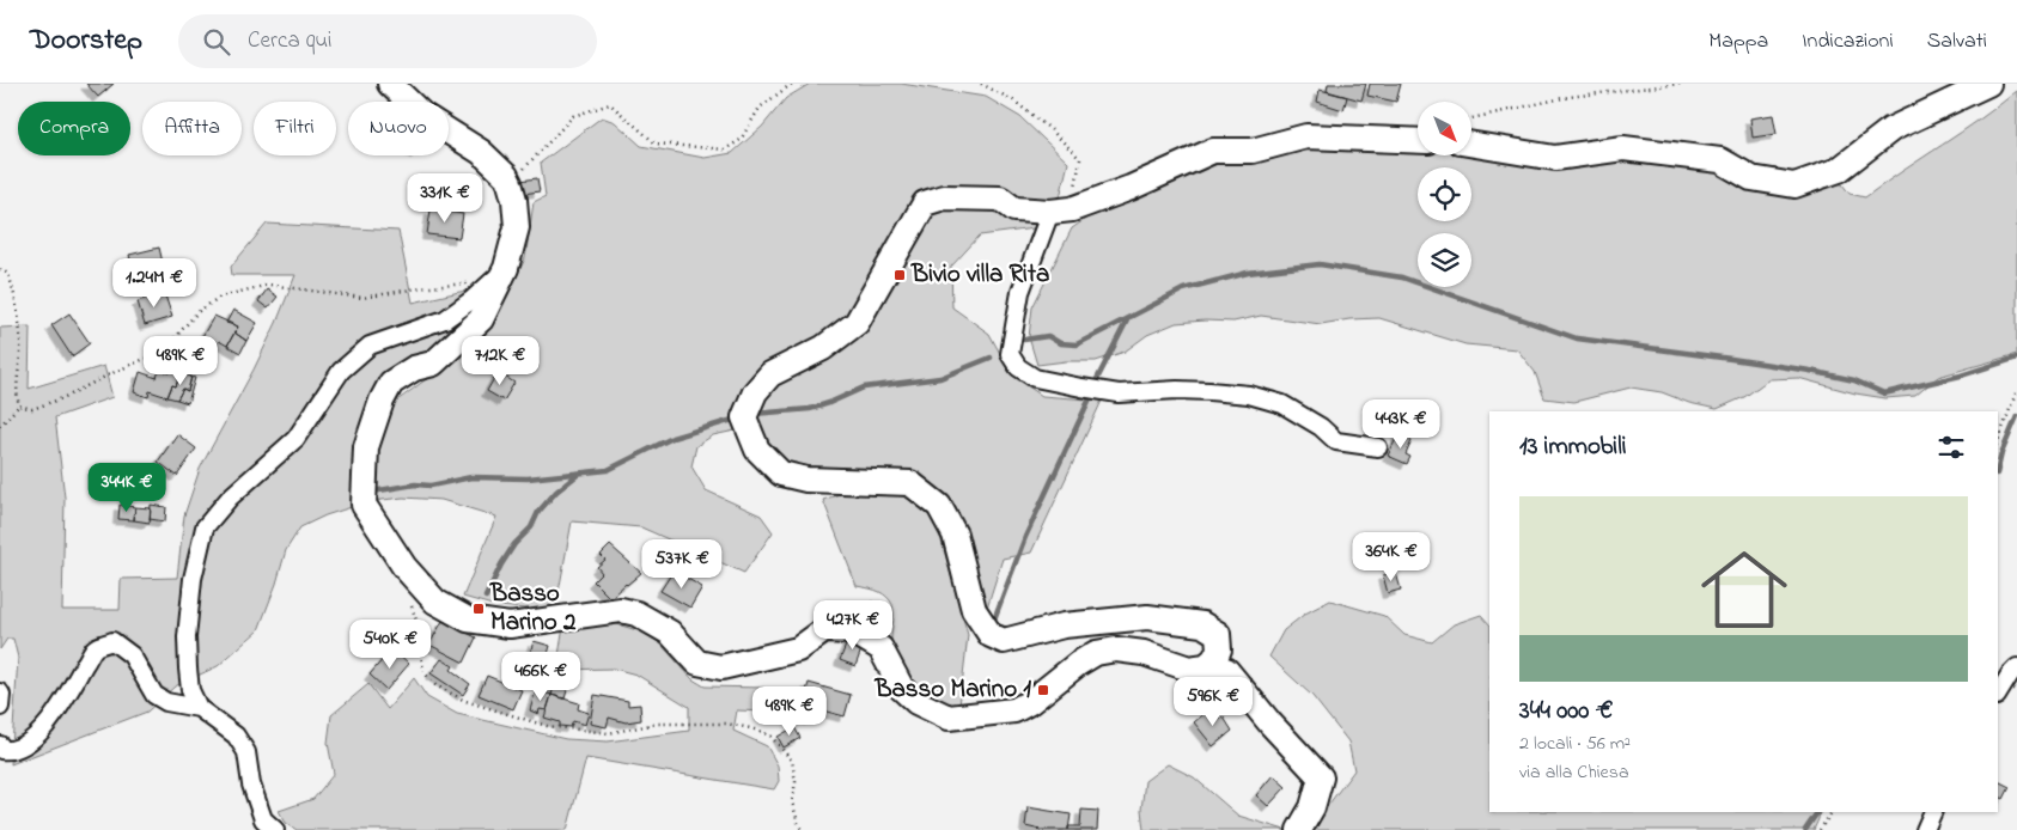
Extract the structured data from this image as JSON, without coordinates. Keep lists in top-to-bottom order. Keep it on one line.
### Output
{"places":{"transit":["Bivio villa Rita","Basso Marino 2","Basso Marino 1"]},"north":"bottom right","page":{"header":"Doorstep","search":"Cerca qui","nav":["Mappa","Indicazioni","Salvati"],"chip":["Compra","Affitta","Filtri","Nuovo"],"price":["331K €","1.24M €","489K €","712K €","443K €","344K €","364K €","537K €","427K €","540K €","466K €","596K €","489K €"],"heading":"13 immobili","list":[{"name":"344 000 €","note":"2 locali · 56 m² · via alla Chiesa"}]}}
